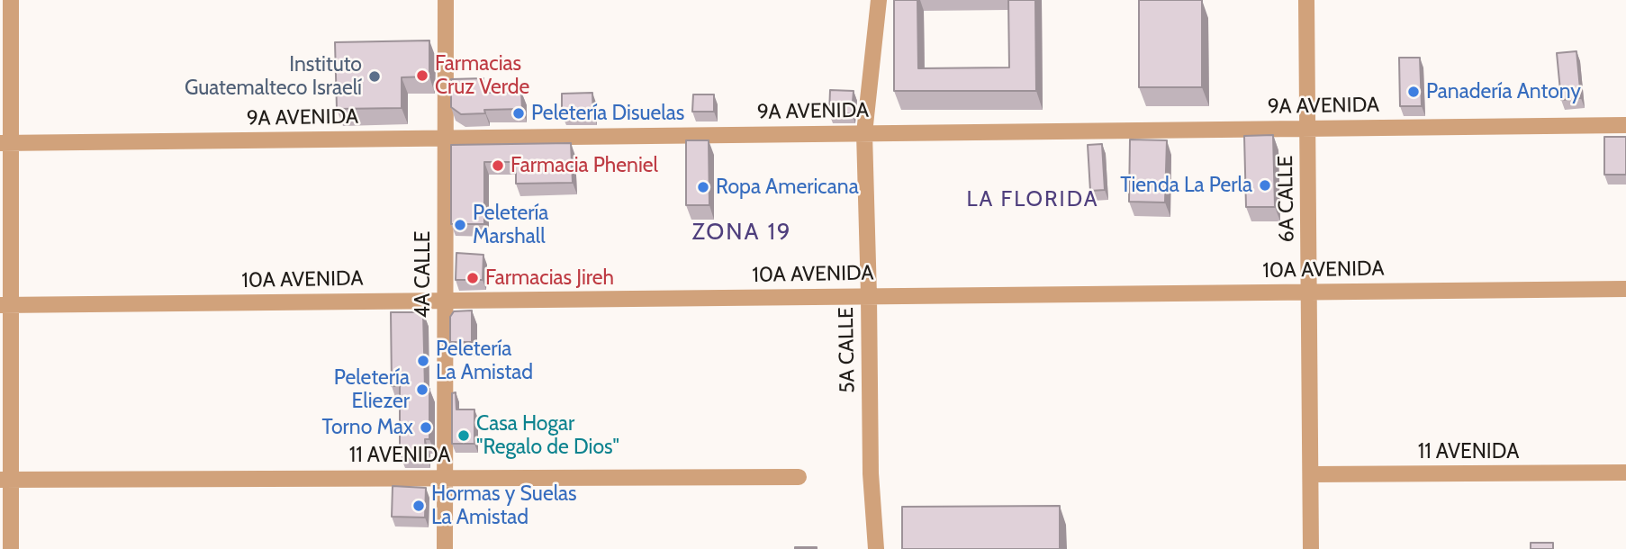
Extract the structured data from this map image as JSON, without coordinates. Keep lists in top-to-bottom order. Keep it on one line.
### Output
{"streets":{"street":["9A AVENIDA","6A CALLE","10A AVENIDA","4A CALLE","5A CALLE","11 AVENIDA"]},"crossings":[["9A AVENIDA","6A CALLE"],["9A AVENIDA","4A CALLE"],["9A AVENIDA","5A CALLE"],["6A CALLE","10A AVENIDA"],["6A CALLE","11 AVENIDA"],["10A AVENIDA","4A CALLE"],["10A AVENIDA","5A CALLE"],["4A CALLE","11 AVENIDA"]],"districts":["LA FLORIDA","ZONA 19"],"places":["Farmacias Cruz Verde","Instituto Guatemalteco Israelí","Panadería Antony","Peletería Disuelas","Farmacia Pheniel","Tienda La Perla","Ropa Americana","Peletería Marshall","Farmacias Jireh","Peletería La Amistad","Peletería Eliezer","Torno Max","Casa Hogar \"Regalo de Dios\"","Hormas y Suelas La Amistad"]}
